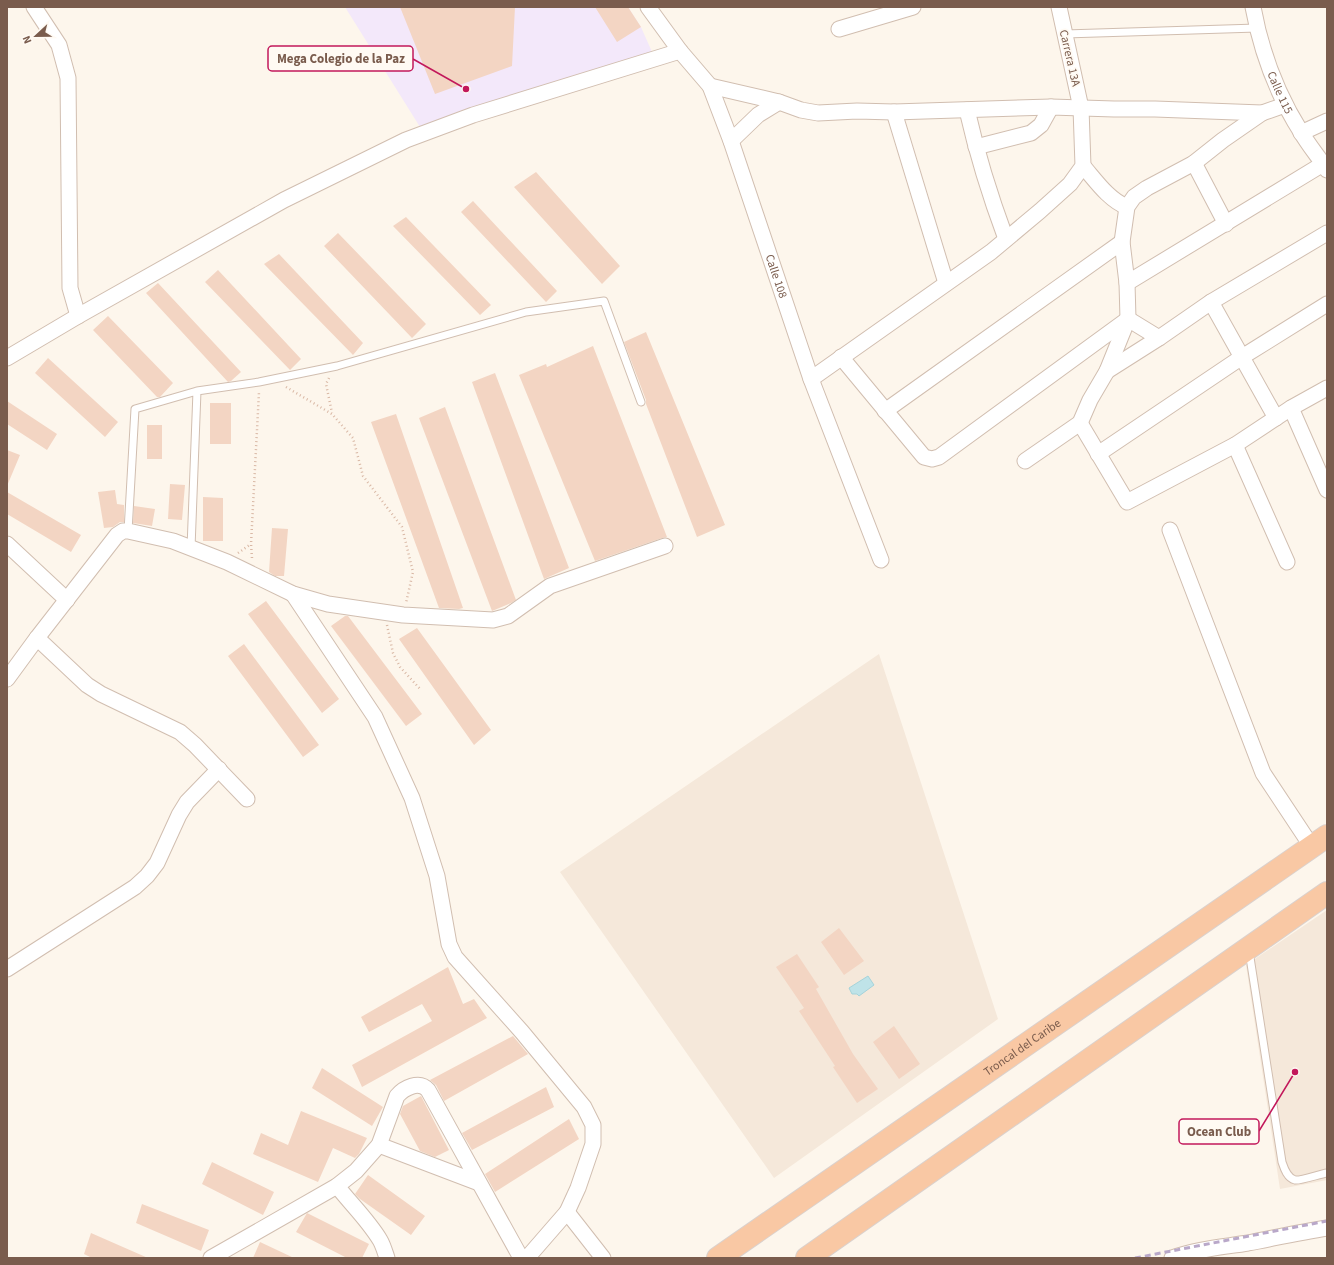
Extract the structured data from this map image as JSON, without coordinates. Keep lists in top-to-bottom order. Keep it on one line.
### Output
{"streets":{"highway":["Troncal del Caribe"],"street":["Carrera 13A","Calle 115","Calle 108"]},"places":["Mega Colegio de la Paz","Ocean Club"],"north":"left"}
